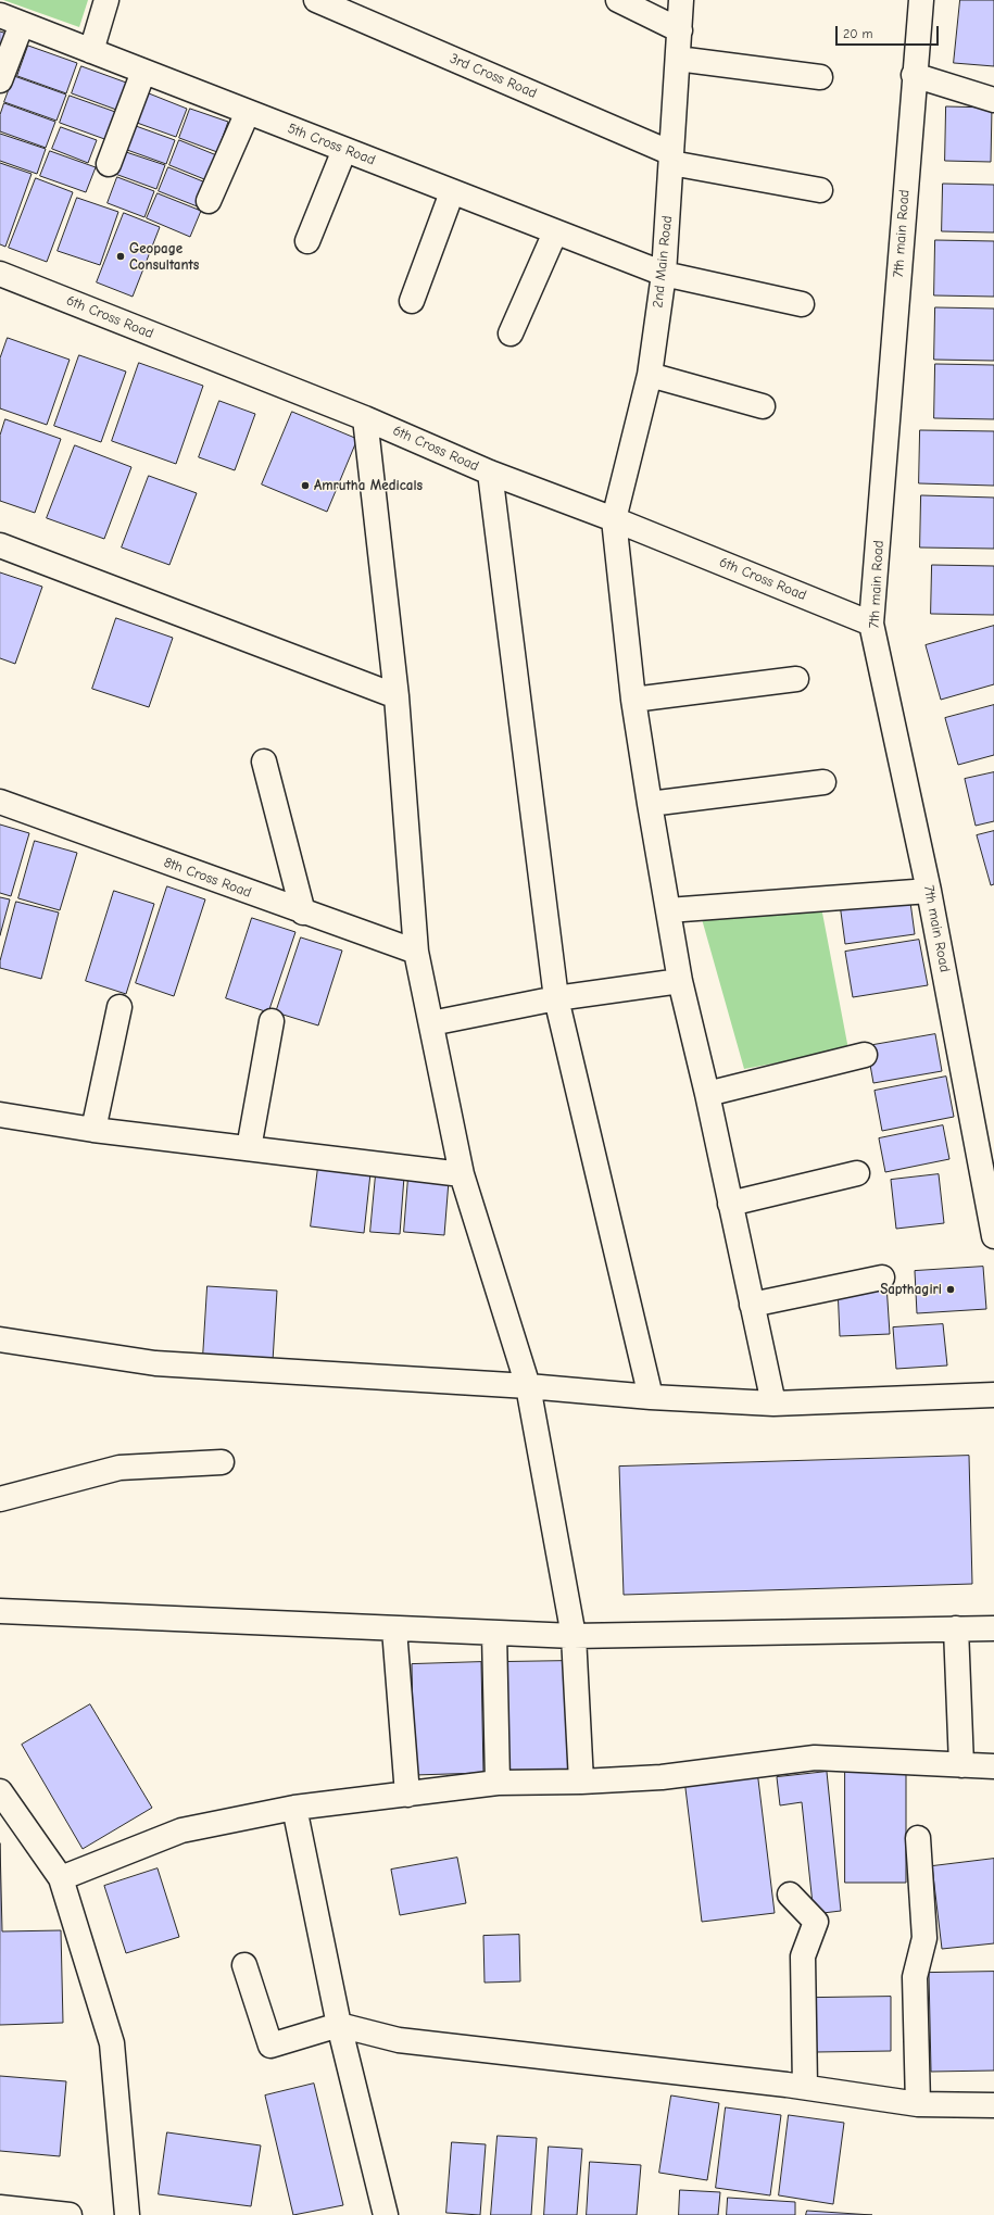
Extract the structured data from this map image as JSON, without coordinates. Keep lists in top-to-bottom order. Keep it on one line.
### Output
{"streets":{"street":["3rd Cross Road","5th Cross Road","7th main Road","2nd Main Road","6th Cross Road","8th Cross Road"]},"crossings":[["3rd Cross Road","2nd Main Road"],["5th Cross Road","2nd Main Road"],["7th main Road","6th Cross Road"],["2nd Main Road","6th Cross Road"]],"places":["Geopage Consultants","Amrutha Medicals","Sapthagiri"],"scale_bar":"20 m"}
